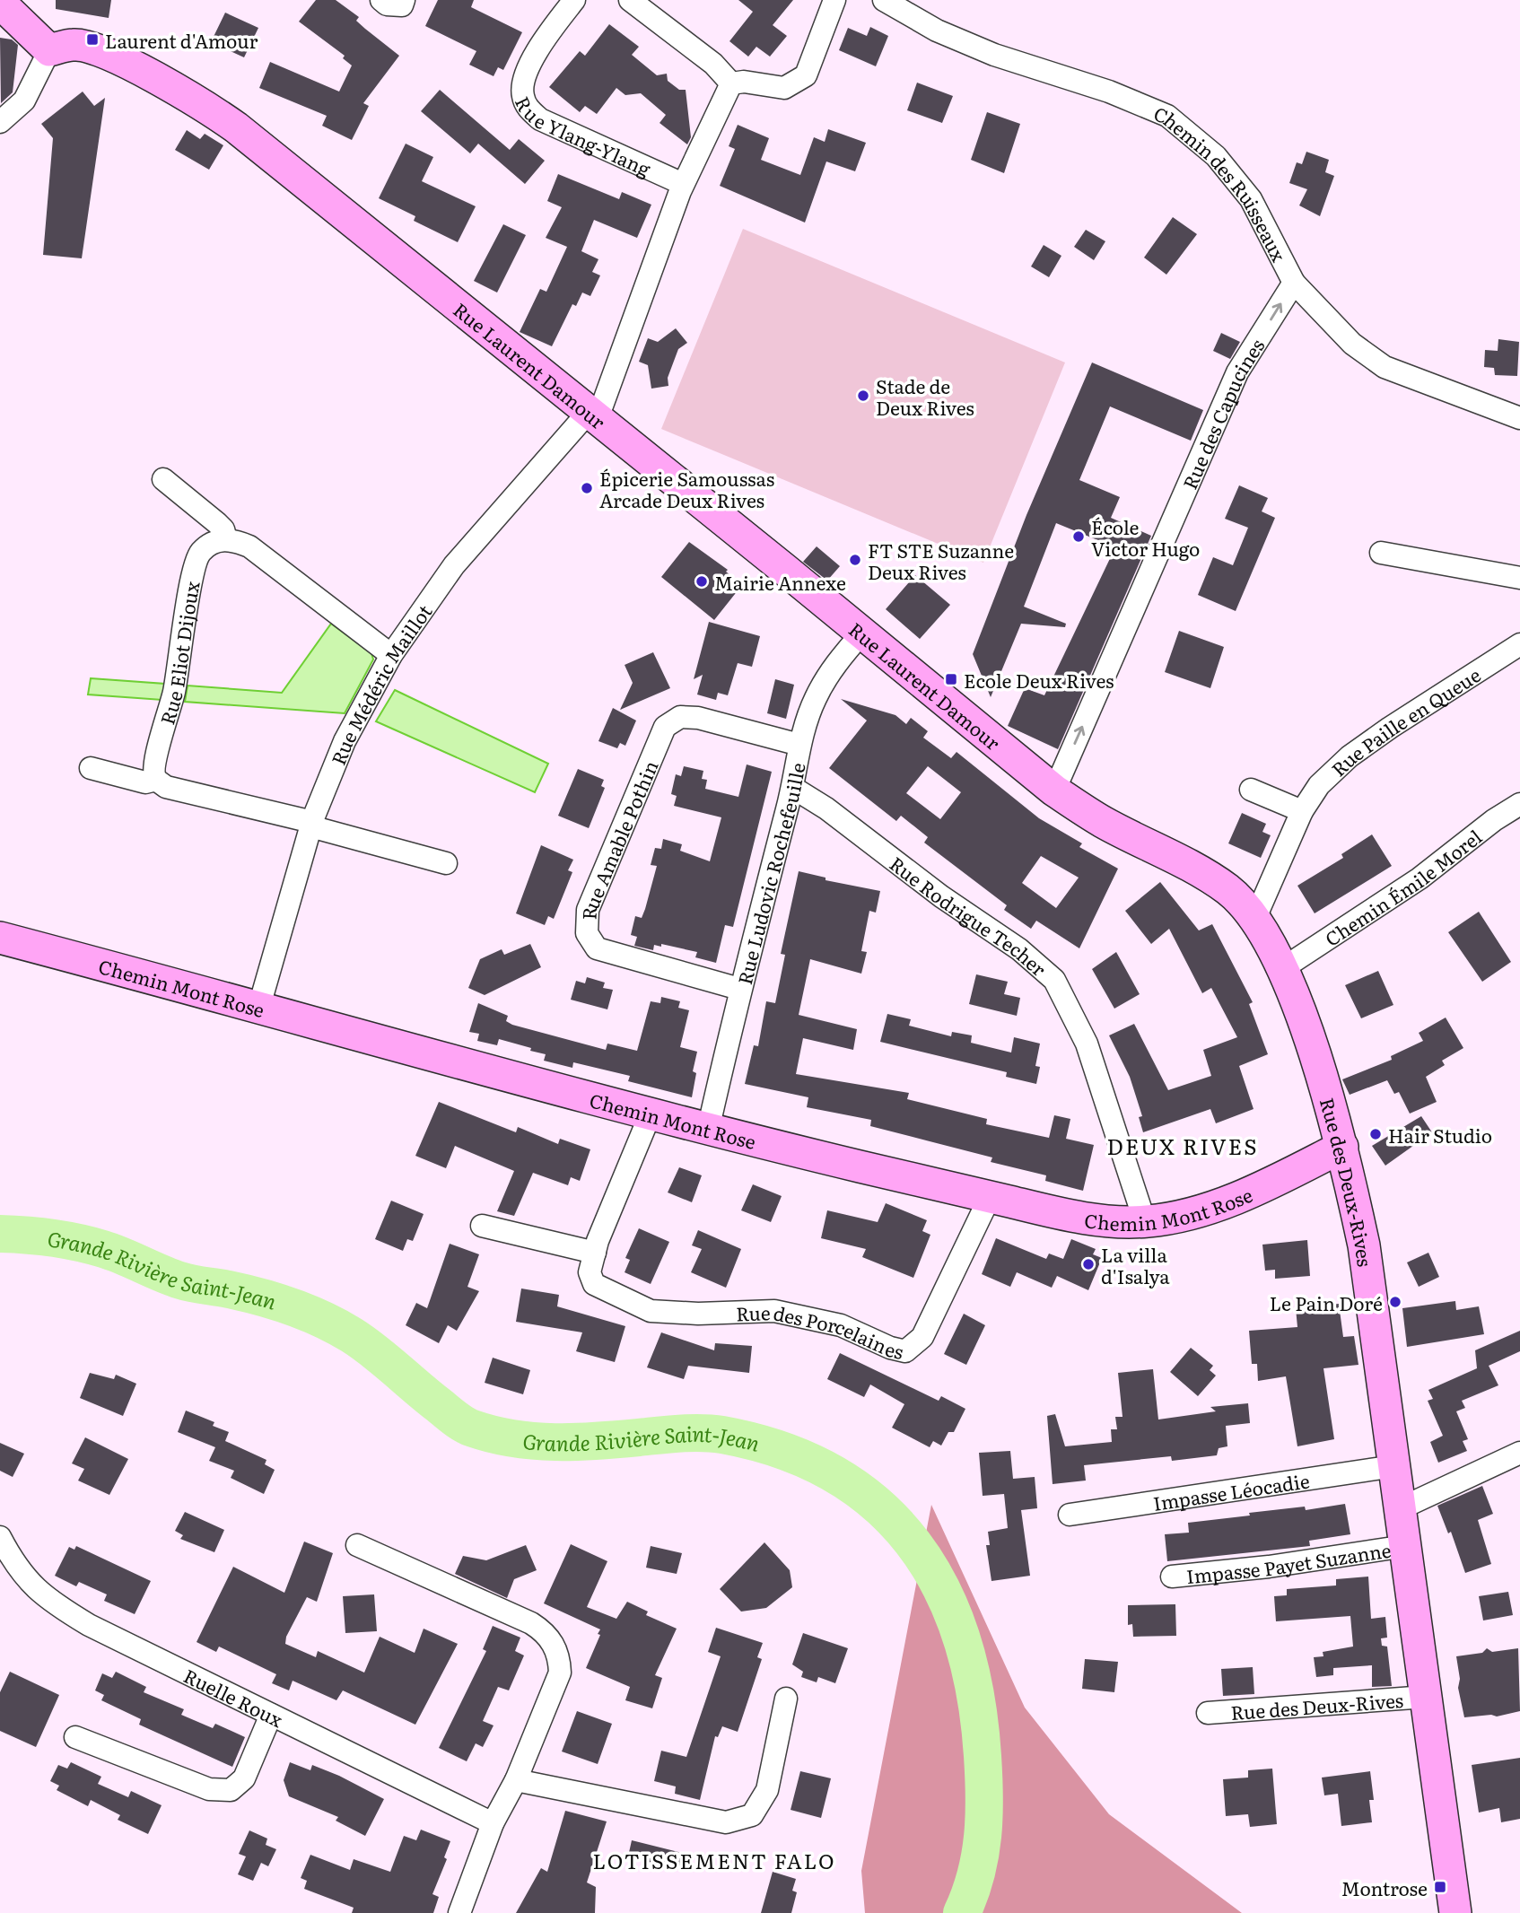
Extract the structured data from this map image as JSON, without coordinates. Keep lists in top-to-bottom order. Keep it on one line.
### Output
{"streets":{"street":["Rue Ylang-Ylang","Chemin des Ruisseaux","Rue Laurent Damour","Rue des Capucines","Rue Eliot Dijoux","Rue Médéric Maillot","Rue Paille en Queue","Rue Amable Pothin","Rue Ludovic Rochefeuille","Chemin Émile Morel","Rue Rodrigue Techer","Chemin Mont Rose","Rue des Deux-Rives","Rue des Porcelaines","Impasse Léocadie","Impasse Payet Suzanne","Ruelle Roux"]},"crossings":[["Chemin des Ruisseaux","Rue des Capucines"],["Rue Laurent Damour","Rue des Capucines"],["Rue Laurent Damour","Rue Médéric Maillot"],["Rue Laurent Damour","Rue Ludovic Rochefeuille"],["Rue Laurent Damour","Rue des Deux-Rives"],["Rue des Capucines","Rue des Deux-Rives"],["Rue Médéric Maillot","Chemin Mont Rose"],["Rue Paille en Queue","Rue des Deux-Rives"],["Rue Amable Pothin","Rue Ludovic Rochefeuille"],["Rue Ludovic Rochefeuille","Rue Rodrigue Techer"],["Rue Ludovic Rochefeuille","Chemin Mont Rose"],["Chemin Émile Morel","Rue des Deux-Rives"],["Rue Rodrigue Techer","Chemin Mont Rose"],["Chemin Mont Rose","Rue des Deux-Rives"],["Chemin Mont Rose","Rue des Porcelaines"],["Rue des Deux-Rives","Impasse Léocadie"],["Rue des Deux-Rives","Impasse Payet Suzanne"]],"one_way":["Rue des Capucines"],"districts":["DEUX RIVES","LOTISSEMENT FALO"],"water":["Grande Rivière Saint-Jean"],"places":{"transit":["Laurent d'Amour","Ecole Deux Rives","Montrose"],"other":["Stade de Deux Rives","Épicerie Samoussas Arcade Deux Rives","École Victor Hugo","FT STE Suzanne Deux Rives","Mairie Annexe","Hair Studio","La villa d'Isalya","Le Pain Doré"]}}
